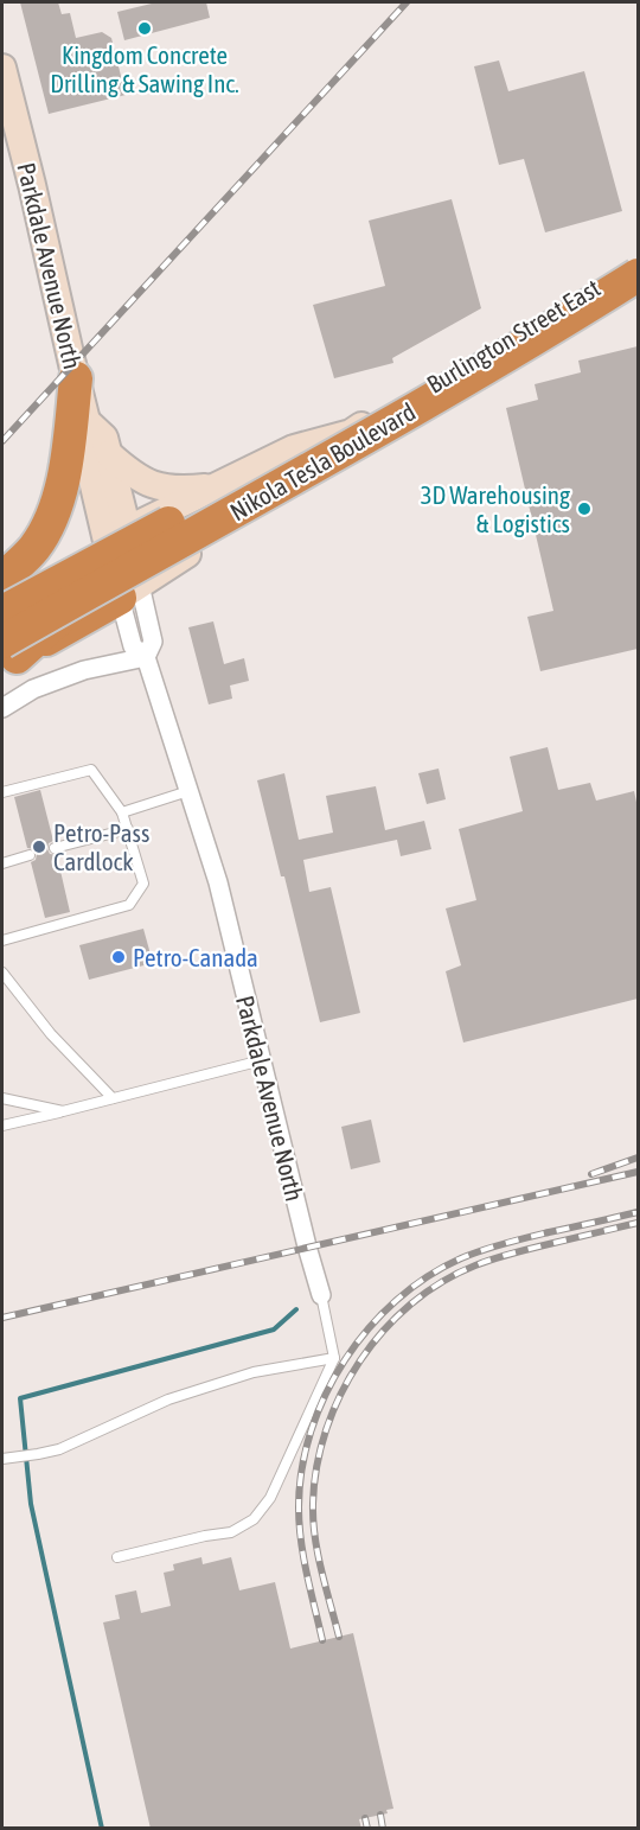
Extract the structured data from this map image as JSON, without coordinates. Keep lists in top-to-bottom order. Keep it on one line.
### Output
{"streets":{"highway":["Nikola Tesla Boulevard"],"main road":["Parkdale Avenue North","Burlington Street East"]},"crossings":[["Parkdale Avenue North","Burlington Street East"]],"places":["Kingdom Concrete Drilling & Sawing Inc.","3D Warehousing & Logistics","Petro-Pass Cardlock","Petro-Canada"]}
